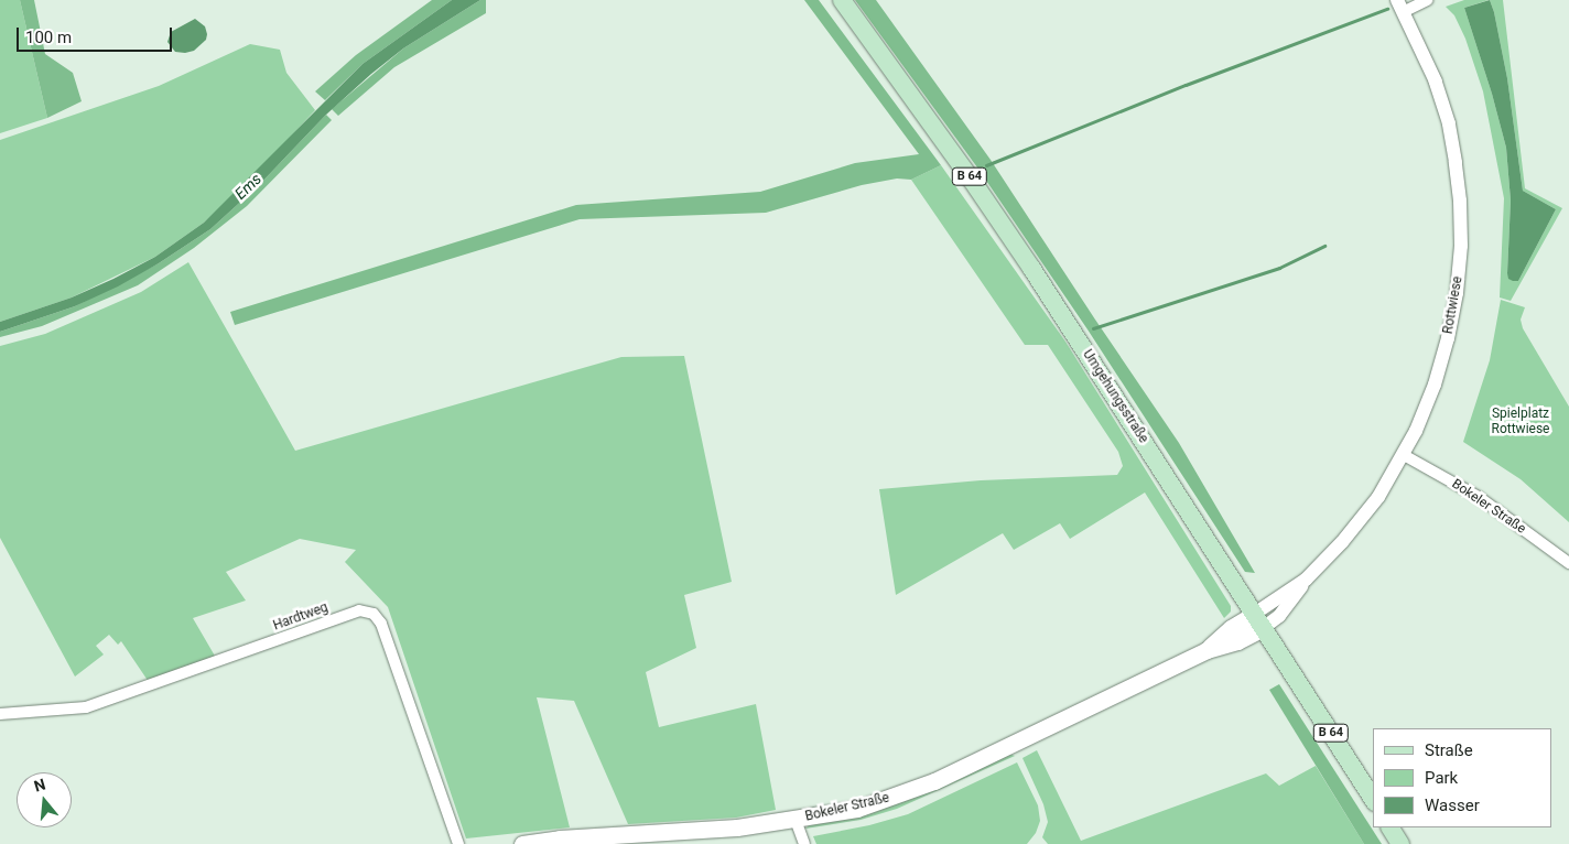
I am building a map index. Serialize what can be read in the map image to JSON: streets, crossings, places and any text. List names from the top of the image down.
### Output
{
  "streets": {
    "main road": ["B 64", "Umgehungsstraße", "Bokeler Straße"],
    "street": ["Rottwiese", "Hardtweg"]
  },
  "crossings": [
    ["Rottwiese", "Umgehungsstraße"],
    ["Rottwiese", "Bokeler Straße"],
    ["Umgehungsstraße", "Bokeler Straße"]
  ],
  "water": ["Ems"],
  "parks": ["Spielplatz Rottwiese"],
  "legend": ["Straße", "Park", "Wasser"],
  "scale_bar": "100 m",
  "north": "top"
}
